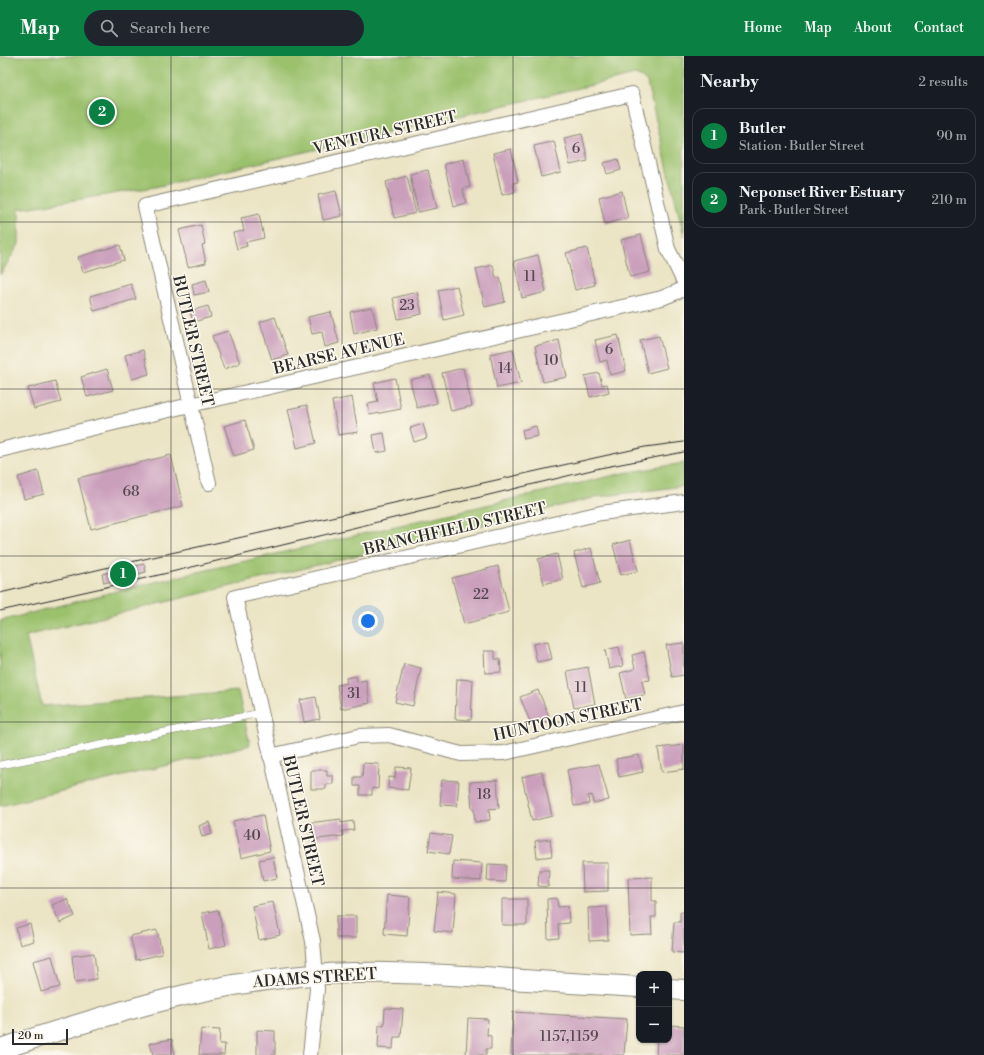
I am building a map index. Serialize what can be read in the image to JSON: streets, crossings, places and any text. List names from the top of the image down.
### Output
{
  "streets": {
    "main road": ["ADAMS STREET"],
    "street": [
      "VENTURA STREET",
      "BUTLER STREET",
      "BEARSE AVENUE",
      "BRANCHFIELD STREET",
      "HUNTOON STREET"
    ]
  },
  "crossings": [
    ["VENTURA STREET", "BUTLER STREET"],
    ["BUTLER STREET", "BEARSE AVENUE"],
    ["BUTLER STREET", "BRANCHFIELD STREET"],
    ["BUTLER STREET", "HUNTOON STREET"],
    ["BUTLER STREET", "ADAMS STREET"]
  ],
  "house_numbers": [
    "6",
    "11",
    "23",
    "6",
    "10",
    "14",
    "68",
    "22",
    "11",
    "31",
    "18",
    "40",
    "1157,1159"
  ],
  "scale_bar": "20 m",
  "page": {
    "header": "Map",
    "search": "Search here",
    "nav": [
      "Home",
      "Map",
      "About",
      "Contact"
    ],
    "heading": ["Nearby", "2 results"],
    "pins": ["2", "1"],
    "list": [
      {
        "mark": "1",
        "name": "Butler",
        "note": "Station · Butler Street",
        "value": "90 m"
      },
      {
        "mark": "2",
        "name": "Neponset River Estuary",
        "note": "Park · Butler Street",
        "value": "210 m"
      }
    ],
    "map_buttons": ["+", "−"],
    "scale": "20 m"
  }
}
